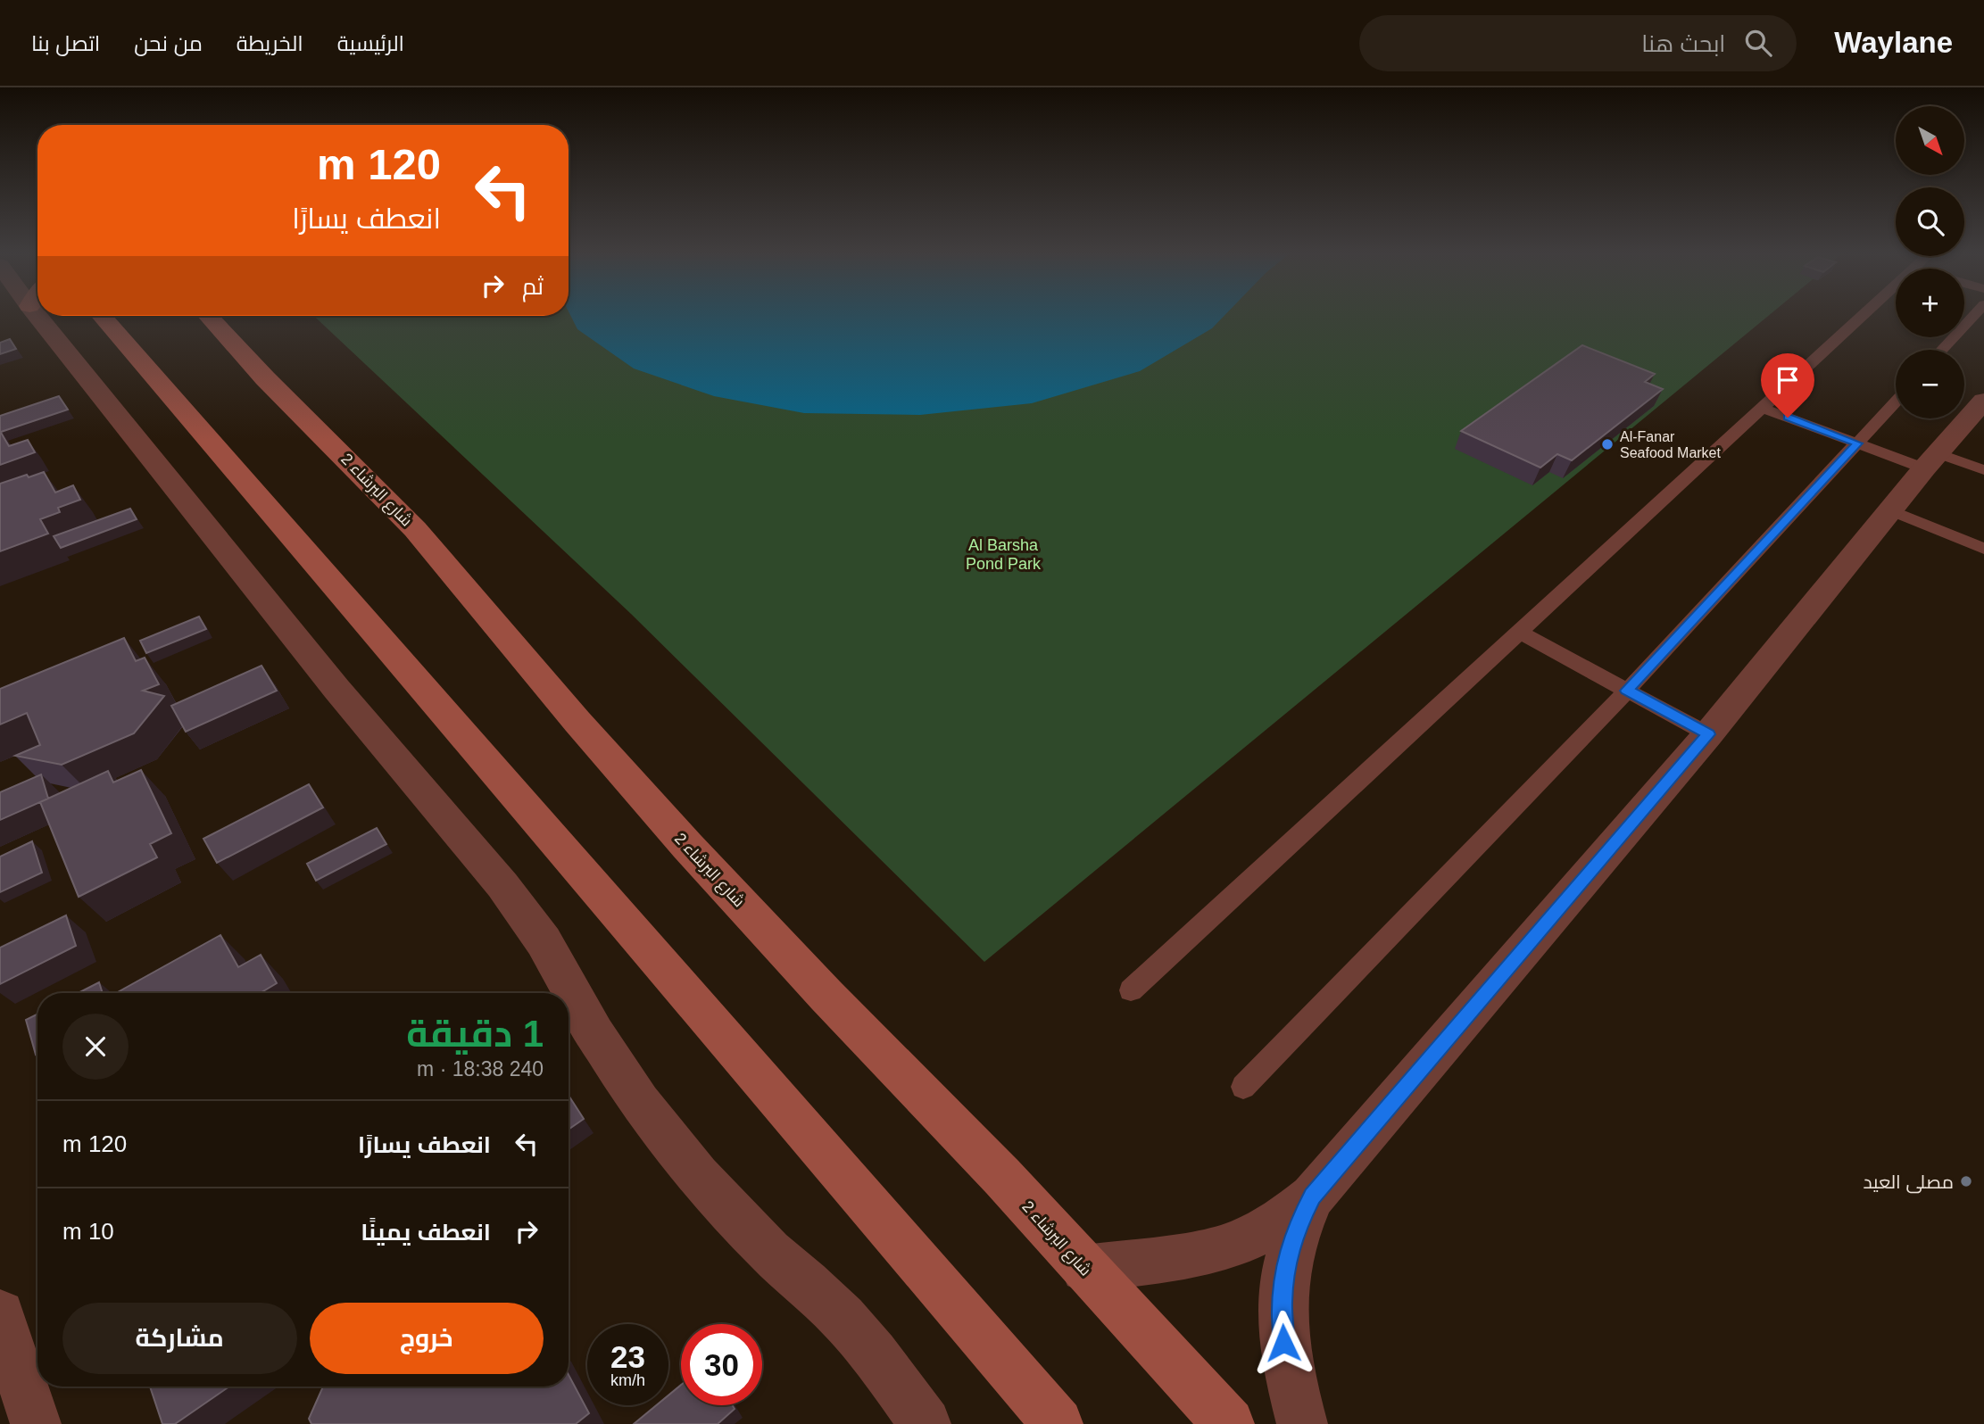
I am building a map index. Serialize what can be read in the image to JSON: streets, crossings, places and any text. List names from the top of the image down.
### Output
{
  "streets": {
    "street": ["شارع البرشاء 2"]
  },
  "parks": ["Al Barsha Pond Park"],
  "places": ["Al-Fanar Seafood Market", "مصلى العيد"],
  "north": "bottom right",
  "page": {
    "header": "Waylane",
    "search": "ابحث هنا",
    "nav": [
      "الرئيسية",
      "الخريطة",
      "من نحن",
      "اتصل بنا"
    ],
    "map_buttons": ["+", "−"],
    "turn": ["120 m", "انعطف يسارًا"],
    "then": "ثم",
    "heading": ["1 دقيقة", "240 m · 18:38"],
    "list": [
      {
        "name": "انعطف يسارًا",
        "value": "120 m"
      },
      {
        "name": "انعطف يمينًا",
        "value": "10 m"
      }
    ],
    "buttons": ["خروج", "مشاركة"],
    "speed": "23 km/h",
    "limit": "30"
  }
}
